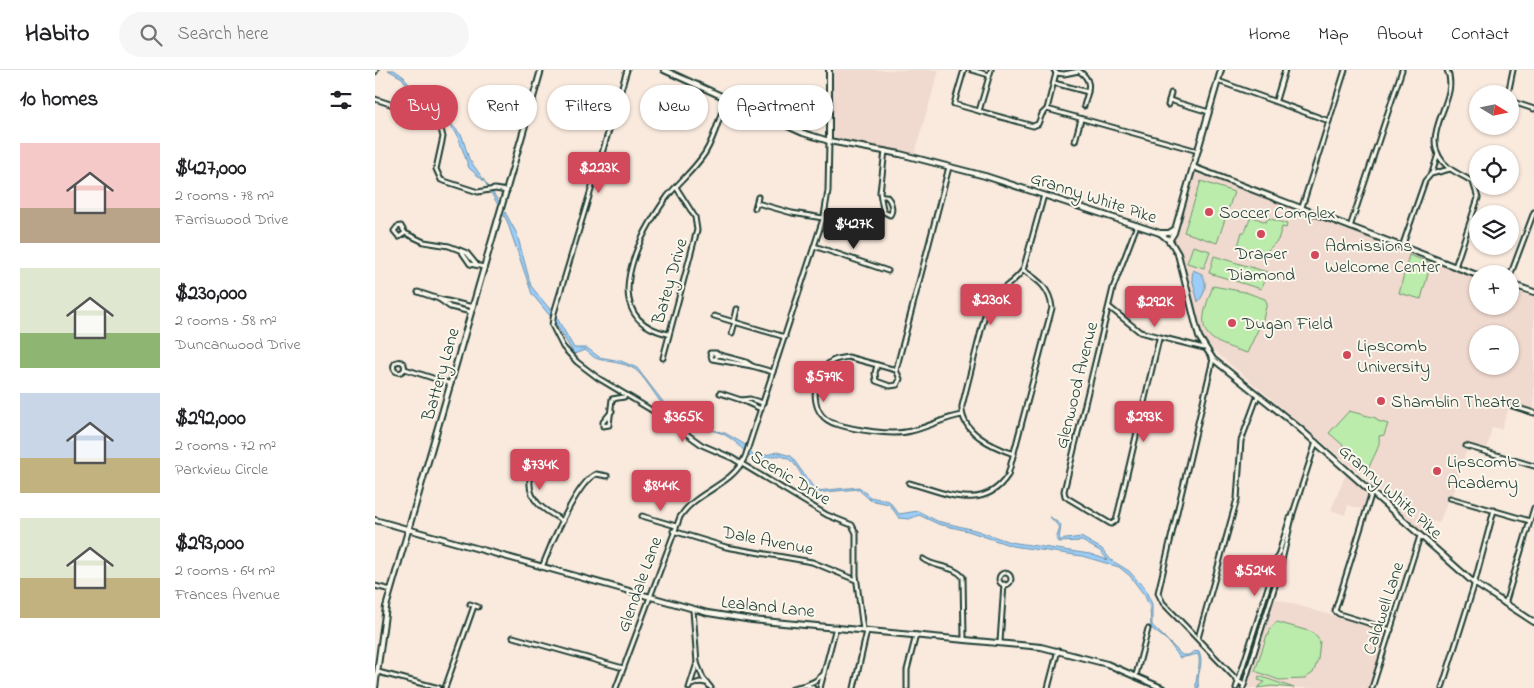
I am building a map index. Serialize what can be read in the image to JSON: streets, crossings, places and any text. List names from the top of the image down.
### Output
{
  "streets": {
    "main road": ["Granny White Pike", "Battery Lane", "Lealand Lane"],
    "street": [
      "Batey Drive",
      "Glenwood Avenue",
      "Scenic Drive",
      "Dale Avenue",
      "Glendale Lane",
      "Caldwell Lane"
    ]
  },
  "crossings": [
    ["Granny White Pike", "Glenwood Avenue"],
    ["Granny White Pike", "Glendale Lane"],
    ["Granny White Pike", "Caldwell Lane"],
    ["Battery Lane", "Lealand Lane"],
    ["Scenic Drive", "Dale Avenue"],
    ["Scenic Drive", "Glendale Lane"],
    ["Dale Avenue", "Glendale Lane"],
    ["Glendale Lane", "Lealand Lane"]
  ],
  "places": [
    "Soccer Complex",
    "Draper Diamond",
    "Admissions Welcome Center",
    "Dugan Field",
    "Lipscomb University",
    "Shamblin Theatre",
    "Lipscomb Academy"
  ],
  "north": "right",
  "page": {
    "header": "Habito",
    "search": "Search here",
    "nav": [
      "Home",
      "Map",
      "About",
      "Contact"
    ],
    "heading": "10 homes",
    "map_buttons": ["+", "−"],
    "chip": [
      "Buy",
      "Rent",
      "Filters",
      "New",
      "Apartment"
    ],
    "list": [
      {
        "name": "$427,000",
        "note": "2 rooms · 78 m² · Farriswood Drive"
      },
      {
        "name": "$230,000",
        "note": "2 rooms · 58 m² · Duncanwood Drive"
      },
      {
        "name": "$292,000",
        "note": "2 rooms · 72 m² · Parkview Circle"
      },
      {
        "name": "$293,000",
        "note": "2 rooms · 64 m² · Frances Avenue"
      }
    ],
    "price": [
      "$223K",
      "$427K",
      "$230K",
      "$292K",
      "$579K",
      "$365K",
      "$293K",
      "$734K",
      "$844K",
      "$524K"
    ]
  }
}
